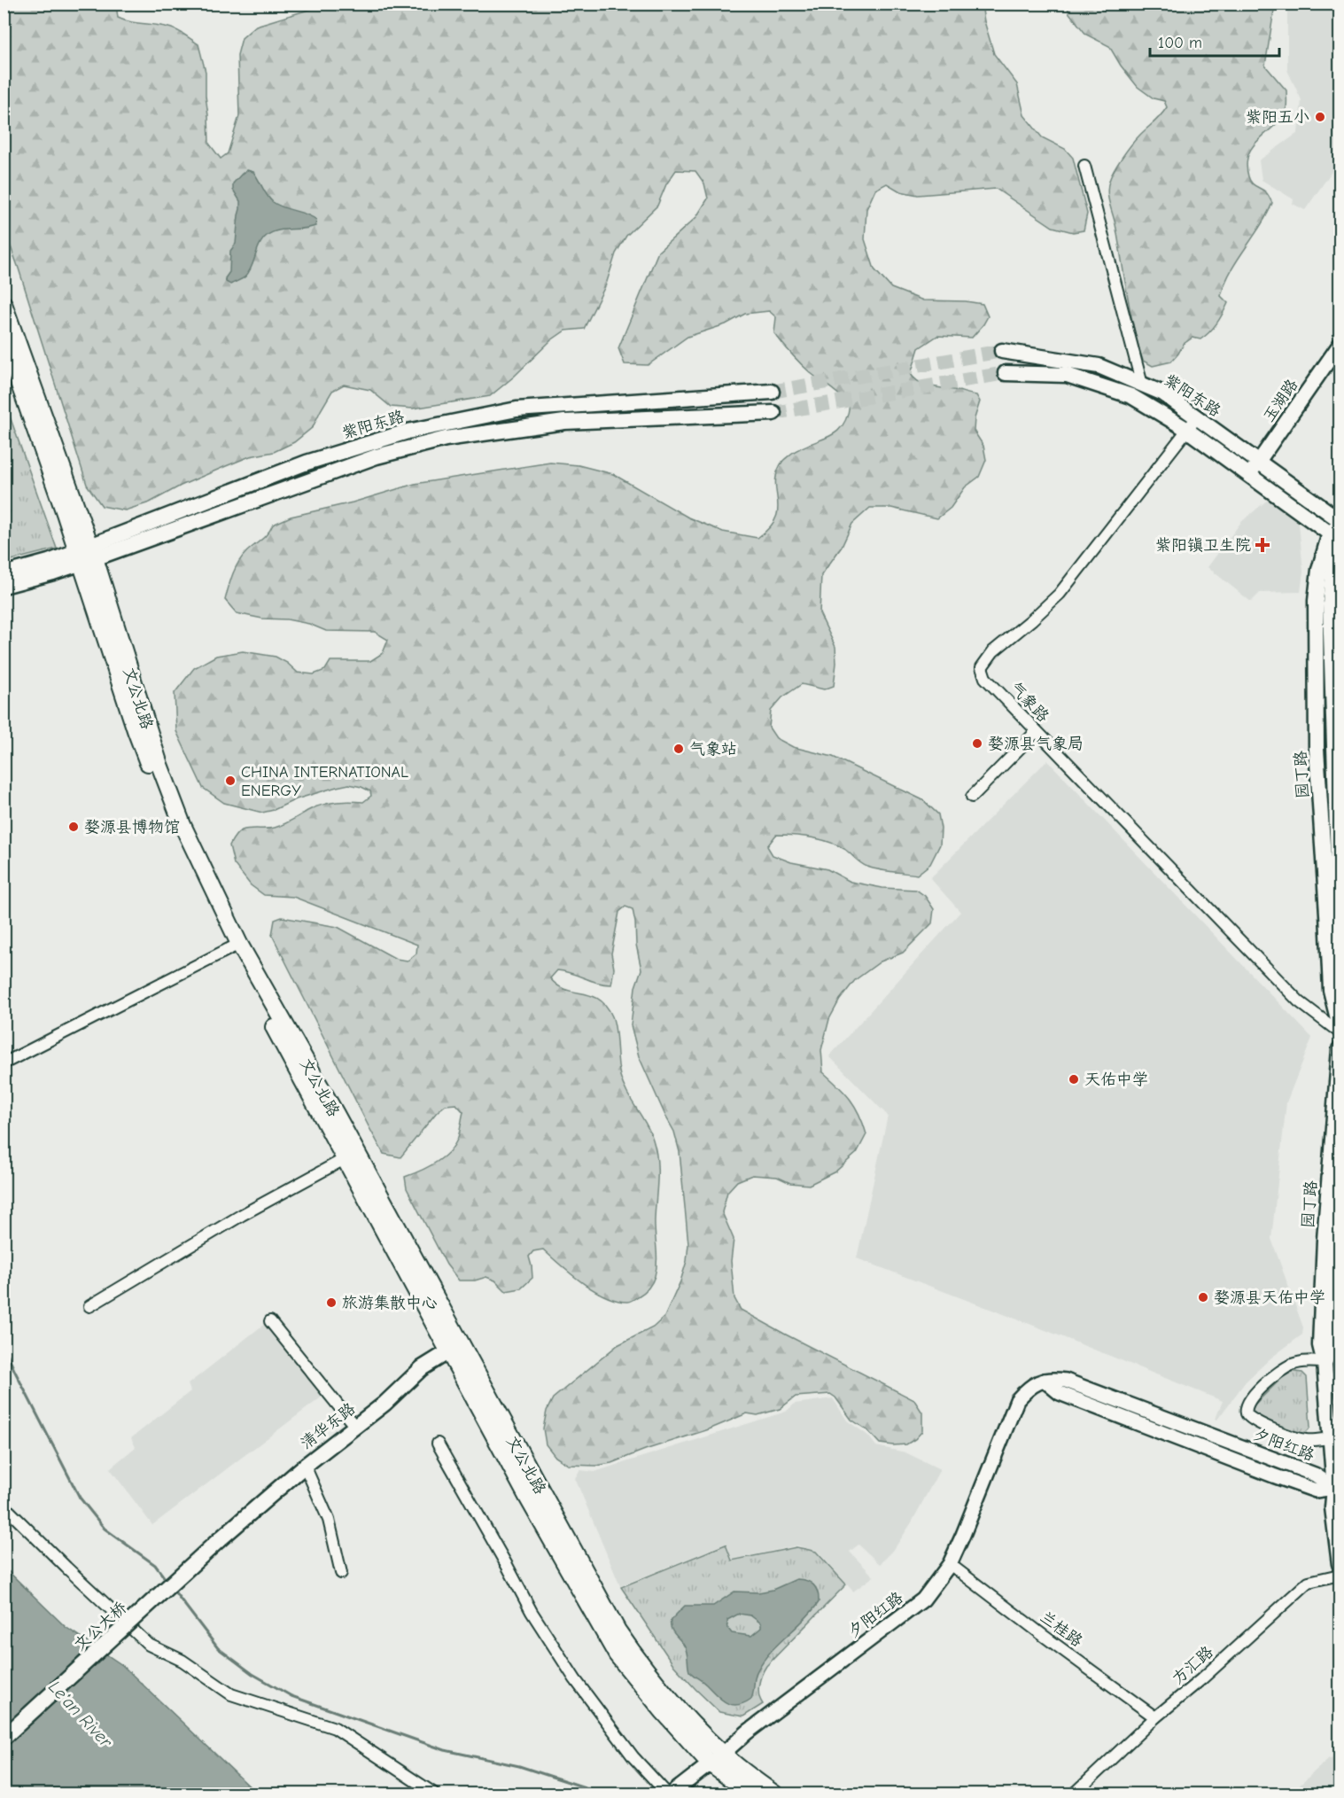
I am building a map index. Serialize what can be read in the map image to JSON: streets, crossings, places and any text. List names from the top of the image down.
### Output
{
  "streets": {
    "main road": [
      "紫阳东路",
      "文公北路",
      "园丁路",
      "清华东路",
      "文公大桥"
    ],
    "street": [
      "玉湖路",
      "气象路",
      "夕阳红路",
      "兰桂路",
      "方汇路"
    ]
  },
  "crossings": [
    ["紫阳东路", "玉湖路"],
    ["紫阳东路", "文公北路"],
    ["紫阳东路", "气象路"],
    ["紫阳东路", "园丁路"],
    ["文公北路", "清华东路"],
    ["文公北路", "夕阳红路"],
    ["园丁路", "夕阳红路"],
    ["清华东路", "文公大桥"],
    ["夕阳红路", "兰桂路"],
    ["兰桂路", "方汇路"]
  ],
  "water": ["Le'an River"],
  "places": {
    "other": [
      "紫阳五小",
      "婺源县气象局",
      "气象站",
      "CHINA INTERNATIONAL ENERGY",
      "婺源县博物馆",
      "天佑中学",
      "婺源县天佑中学",
      "旅游集散中心"
    ],
    "health": ["紫阳镇卫生院"]
  },
  "scale_bar": "100 m"
}
